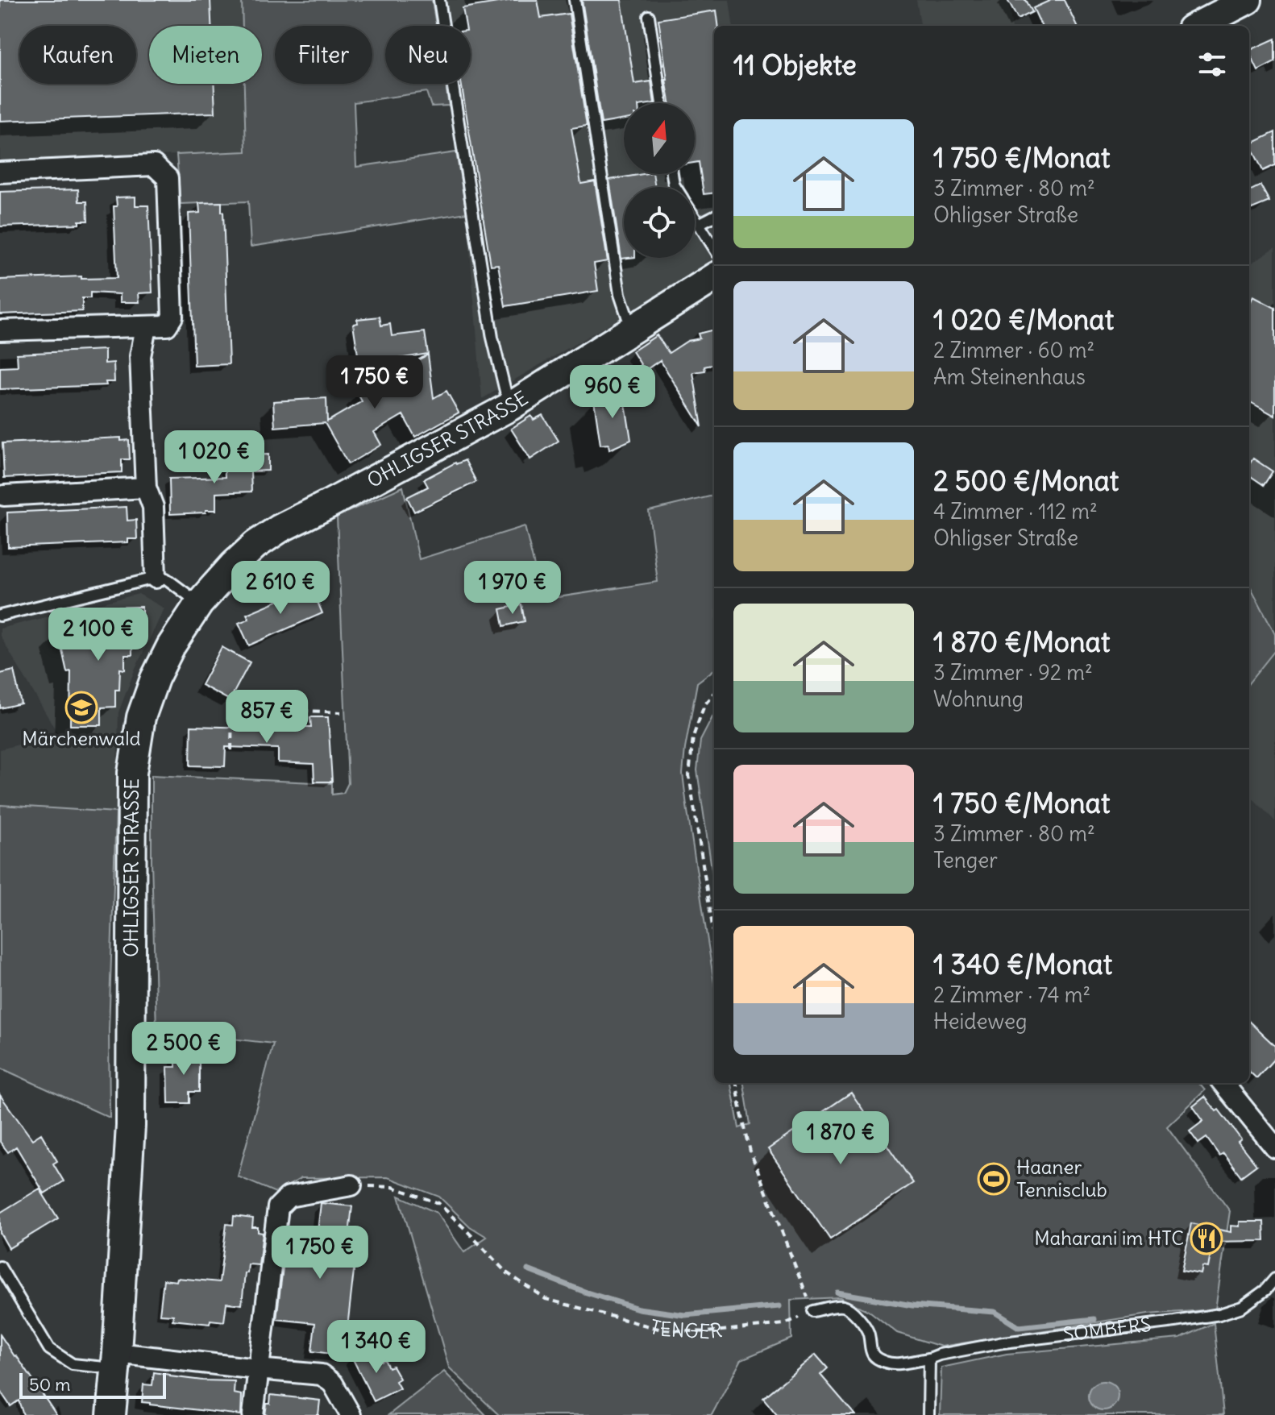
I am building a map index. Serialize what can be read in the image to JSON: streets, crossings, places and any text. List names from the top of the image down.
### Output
{
  "streets": {
    "main road": ["OHLIGSER STRASSE"],
    "lane": ["SOMBERS"],
    "path": ["TENGER"]
  },
  "places": {
    "school or university": ["Märchenwald"],
    "sports": ["Haaner Tennisclub"],
    "restaurant": ["Maharani im HTC"]
  },
  "scale_bar": "50 m",
  "north": "top",
  "page": {
    "chip": [
      "Kaufen",
      "Mieten",
      "Filter",
      "Neu"
    ],
    "heading": "11 Objekte",
    "list": [
      {
        "name": "1 750 €/Monat",
        "note": "3 Zimmer · 80 m² · Ohligser Straße"
      },
      {
        "name": "1 020 €/Monat",
        "note": "2 Zimmer · 60 m² · Am Steinenhaus"
      },
      {
        "name": "2 500 €/Monat",
        "note": "4 Zimmer · 112 m² · Ohligser Straße"
      },
      {
        "name": "1 870 €/Monat",
        "note": "3 Zimmer · 92 m² · Wohnung"
      },
      {
        "name": "1 750 €/Monat",
        "note": "3 Zimmer · 80 m² · Tenger"
      },
      {
        "name": "1 340 €/Monat",
        "note": "2 Zimmer · 74 m² · Heideweg"
      }
    ],
    "price": [
      "1 750 €",
      "960 €",
      "1 020 €",
      "2 610 €",
      "1 970 €",
      "2 100 €",
      "857 €",
      "2 500 €",
      "1 870 €",
      "1 750 €",
      "1 340 €"
    ],
    "scale": "50 m"
  }
}
